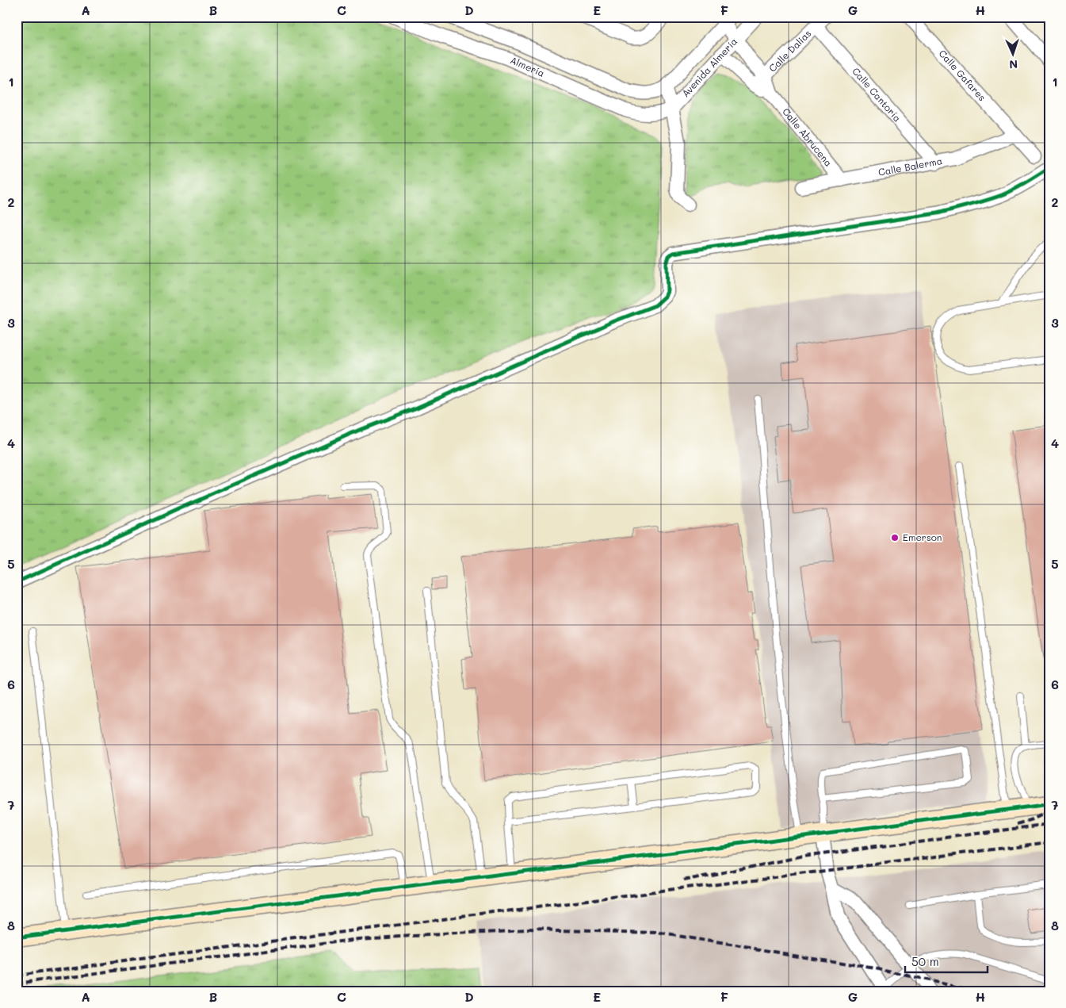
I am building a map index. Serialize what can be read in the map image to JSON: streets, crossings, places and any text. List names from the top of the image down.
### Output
{
  "streets": {
    "street": [
      "Calle Dalias",
      "Almería",
      "Avenida Almería",
      "Calle Gafares",
      "Calle Cantoría",
      "Calle Abrucena",
      "Calle Balerma"
    ]
  },
  "crossings": [
    ["Calle Dalias", "Calle Cantoría"],
    ["Calle Dalias", "Calle Abrucena"],
    ["Almería", "Avenida Almería"],
    ["Avenida Almería", "Calle Abrucena"],
    ["Calle Gafares", "Calle Balerma"],
    ["Calle Cantoría", "Calle Balerma"],
    ["Calle Abrucena", "Calle Balerma"]
  ],
  "places": ["Emerson"],
  "scale_bar": "50 m",
  "north": "bottom",
  "grid": {
    "columns": [
      "A",
      "B",
      "C",
      "D",
      "E",
      "F",
      "G",
      "H"
    ],
    "rows": [
      "1",
      "2",
      "3",
      "4",
      "5",
      "6",
      "7",
      "8"
    ]
  }
}
